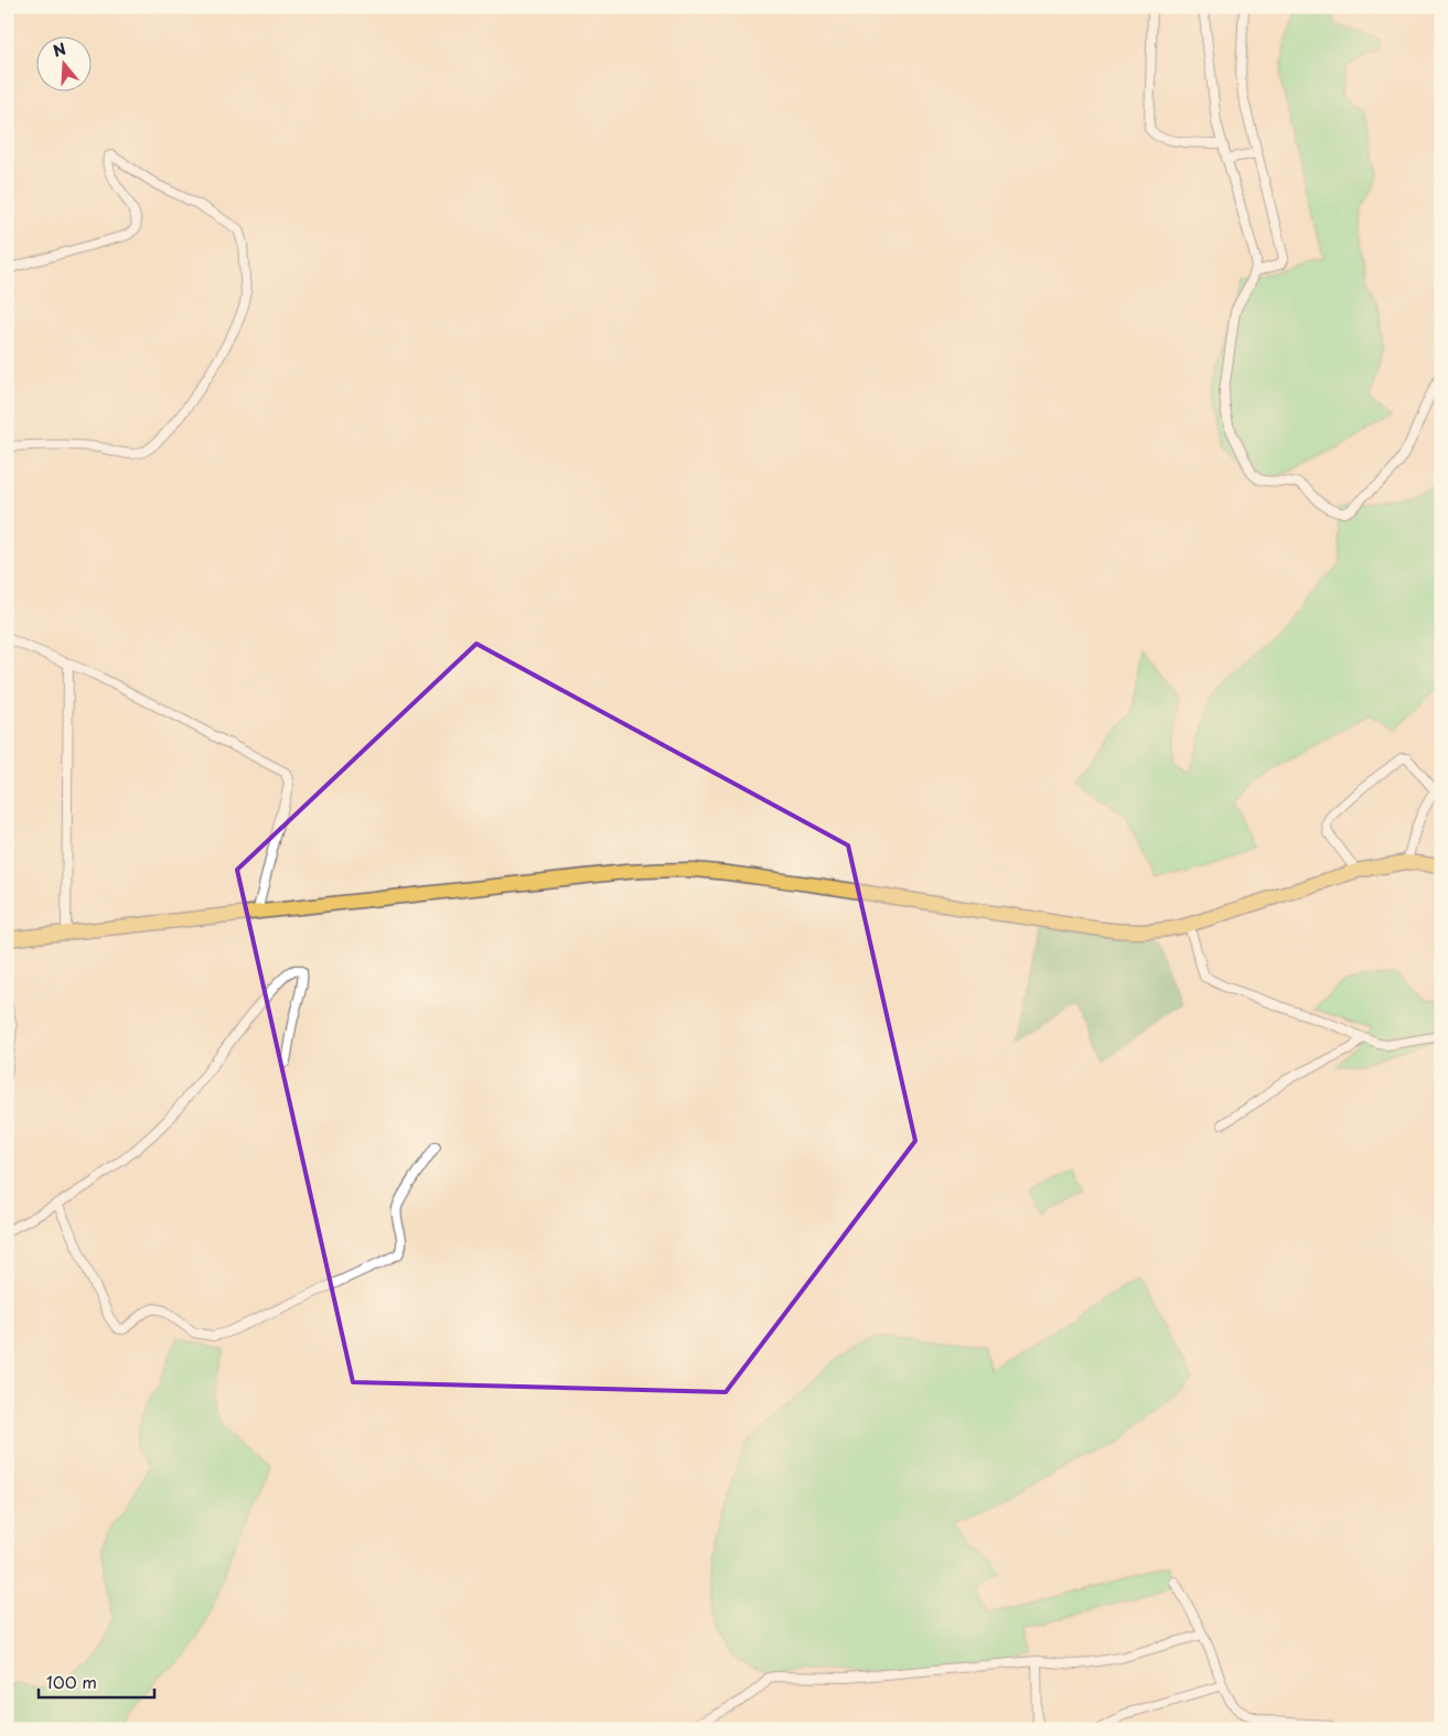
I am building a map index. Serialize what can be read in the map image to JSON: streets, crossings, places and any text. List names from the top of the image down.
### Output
{
  "scale_bar": "100 m",
  "north": "top"
}
